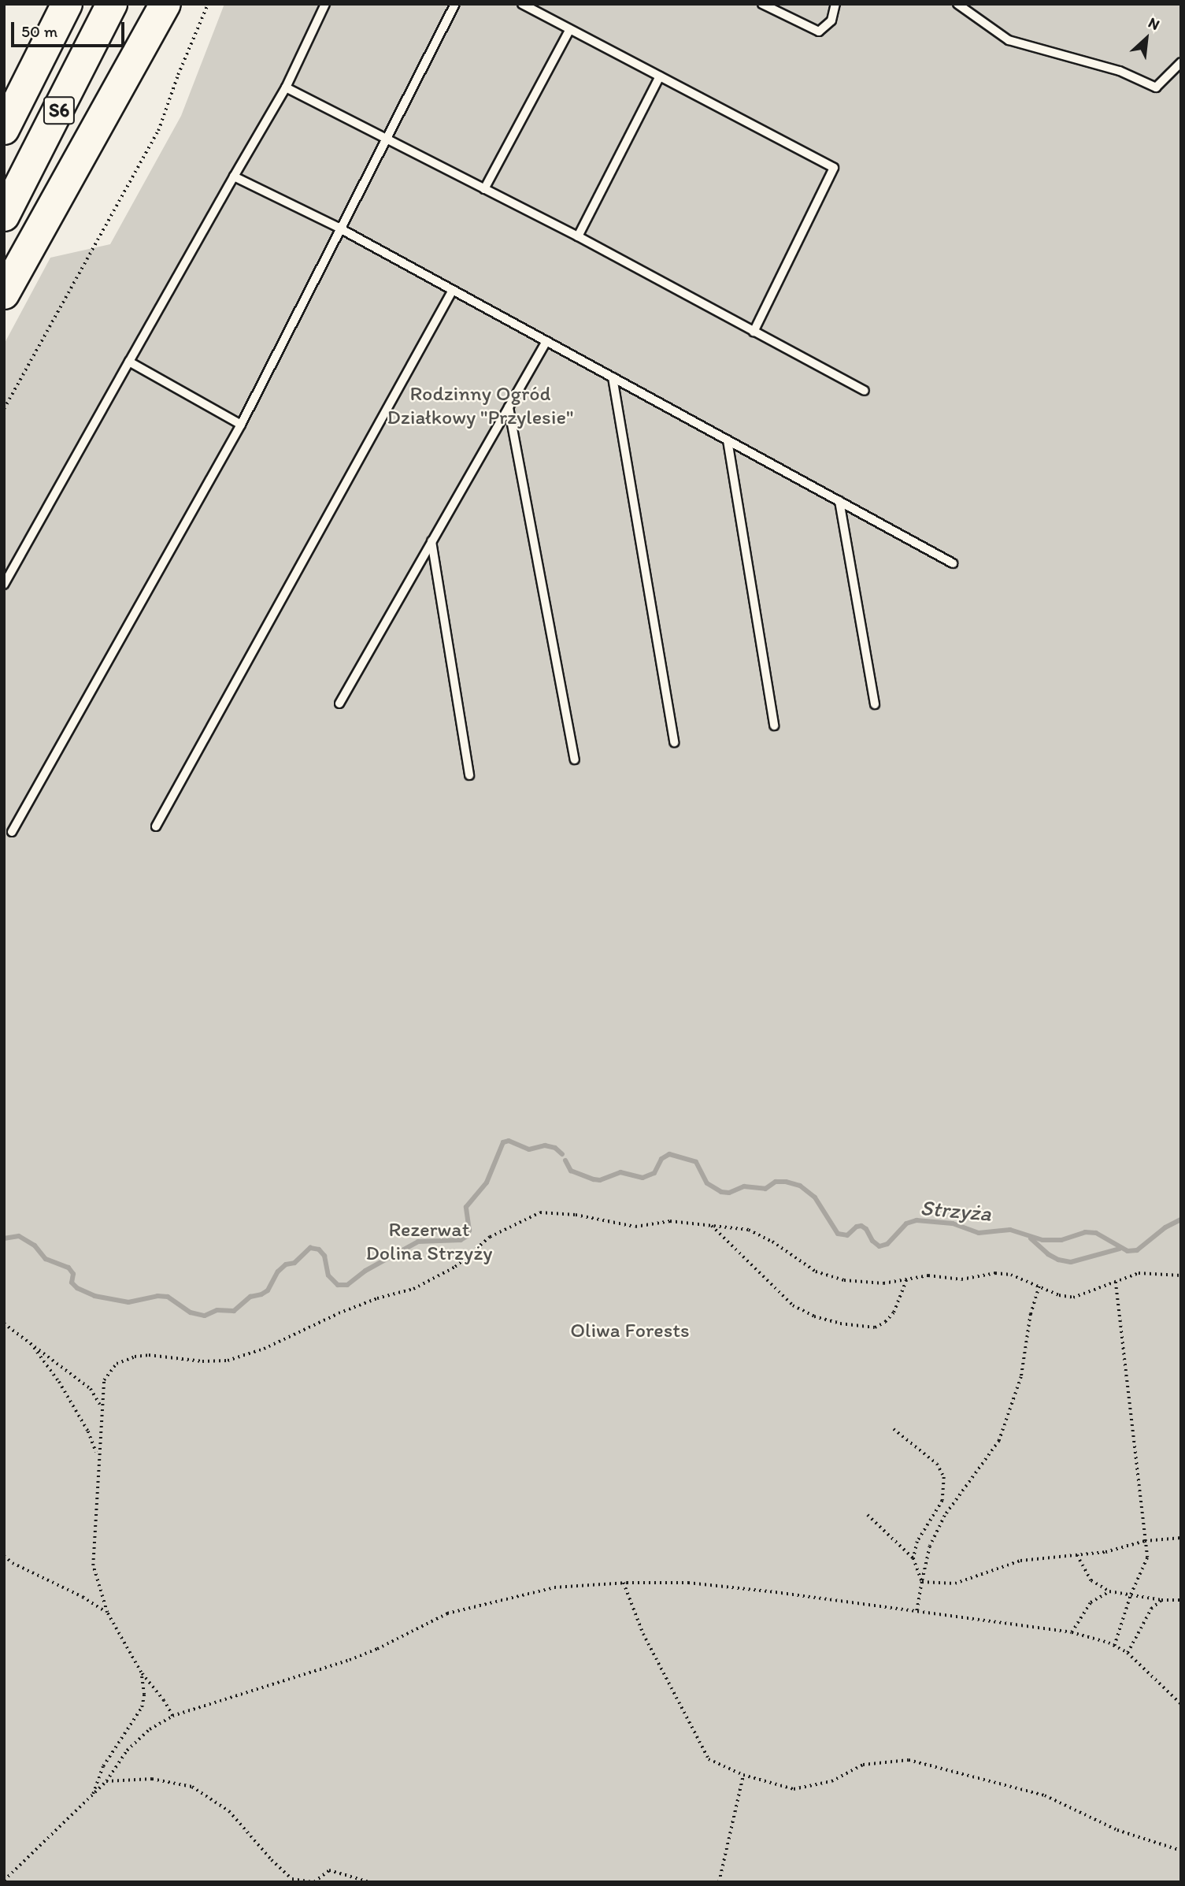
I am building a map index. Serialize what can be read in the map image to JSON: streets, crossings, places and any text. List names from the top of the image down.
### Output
{
  "streets": {
    "highway": ["S6"]
  },
  "water": ["Strzyża"],
  "parks": ["Rodzinny Ogród Działkowy \"Przylesie\"", "Rezerwat Dolina Strzyży", "Oliwa Forests"],
  "scale_bar": "50 m",
  "north": "top right"
}
